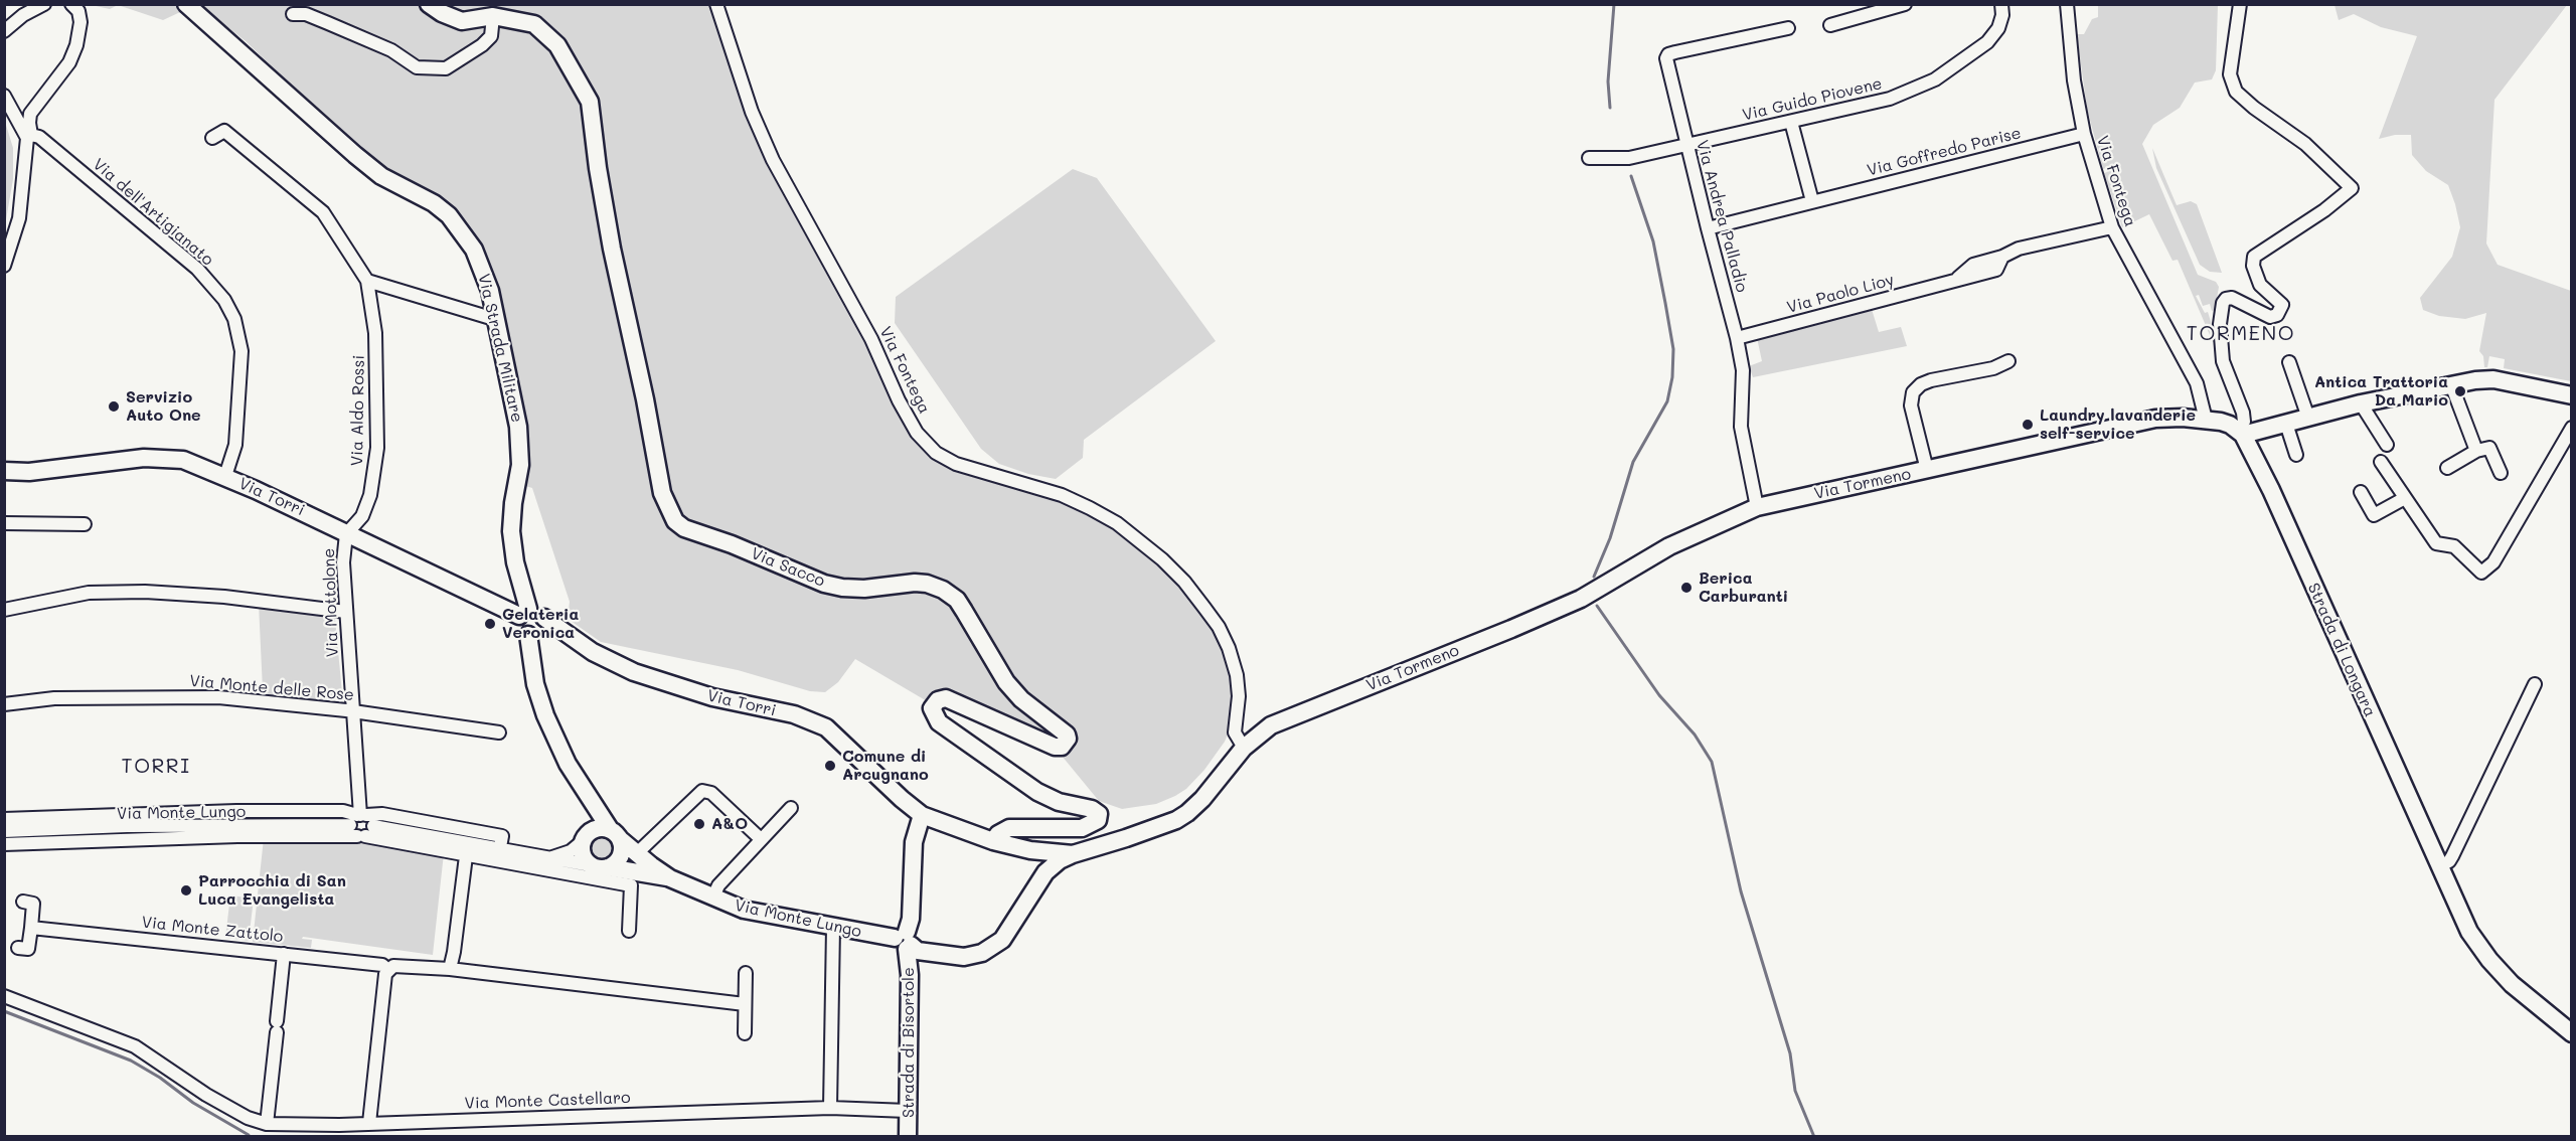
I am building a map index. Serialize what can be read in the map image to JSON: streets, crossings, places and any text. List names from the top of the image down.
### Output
{
  "streets": {
    "main road": [
      "Via Strada Militare",
      "Via Tormeno",
      "Via Torri",
      "Via Sacco",
      "Strada di Longara",
      "Via Monte Lungo",
      "Strada di Bisortole"
    ],
    "street": [
      "Via Guido Piovene",
      "Via Goffredo Parise",
      "Via Fontega",
      "Via dell'Artigianato",
      "Via Andrea Palladio",
      "Via Paolo Lioy",
      "Via Aldo Rossi",
      "Via Mottolone",
      "Via Monte delle Rose",
      "Via Monte Zattolo",
      "Via Monte Castellaro"
    ]
  },
  "crossings": [
    ["Via Guido Piovene", "Via Andrea Palladio"],
    ["Via Goffredo Parise", "Via Fontega"],
    ["Via Goffredo Parise", "Via Andrea Palladio"],
    ["Via Fontega", "Via Paolo Lioy"],
    ["Via Fontega", "Via Tormeno"],
    ["Via dell'Artigianato", "Via Torri"],
    ["Via Andrea Palladio", "Via Paolo Lioy"],
    ["Via Andrea Palladio", "Via Tormeno"],
    ["Via Strada Militare", "Via Torri"],
    ["Via Aldo Rossi", "Via Torri"],
    ["Via Aldo Rossi", "Via Mottolone"],
    ["Via Tormeno", "Via Torri"],
    ["Via Tormeno", "Via Sacco"],
    ["Via Tormeno", "Strada di Longara"],
    ["Via Tormeno", "Strada di Bisortole"],
    ["Via Torri", "Via Mottolone"],
    ["Via Torri", "Strada di Bisortole"],
    ["Via Mottolone", "Via Monte delle Rose"],
    ["Via Mottolone", "Via Monte Lungo"],
    ["Via Monte Lungo", "Strada di Bisortole"],
    ["Strada di Bisortole", "Via Monte Castellaro"]
  ],
  "districts": ["TORMENO", "TORRI"],
  "places": [
    "Antica Trattoria Da Mario",
    "Servizio Auto One",
    "Laundry lavanderie self-service",
    "Berica Carburanti",
    "Gelateria Veronica",
    "Comune di Arcugnano",
    "A&O",
    "Parrocchia di San Luca Evangelista"
  ]
}
